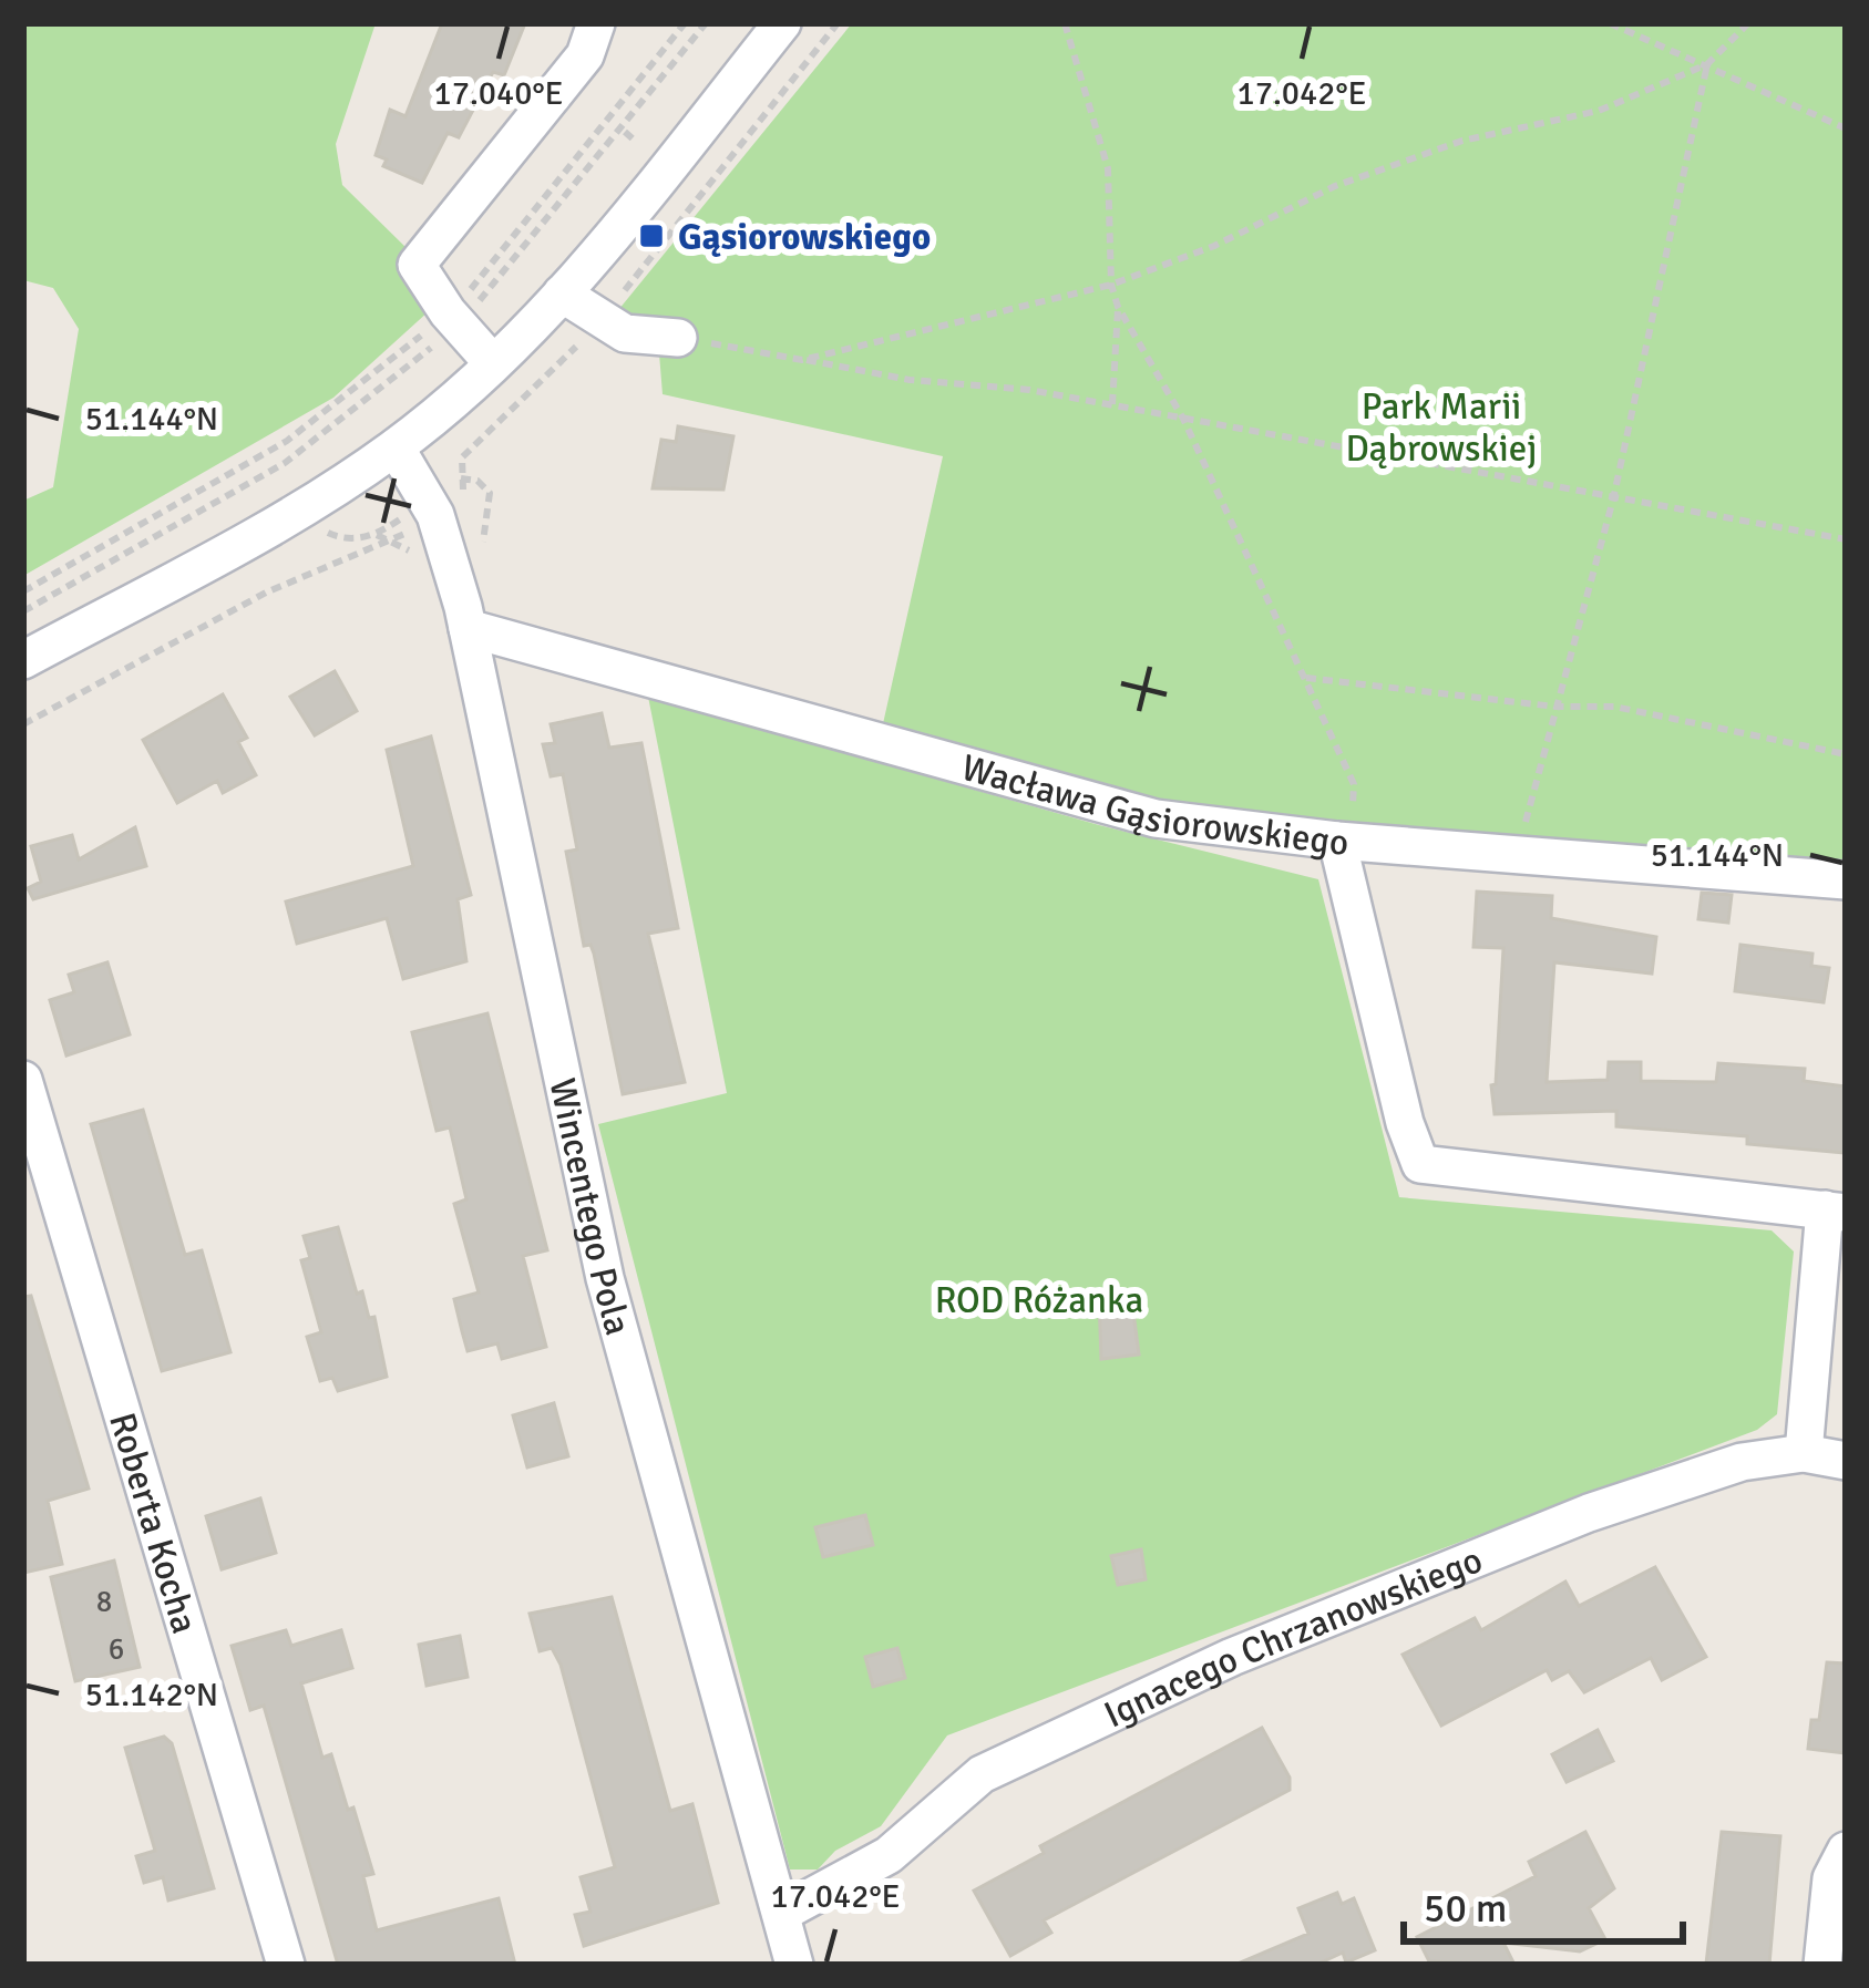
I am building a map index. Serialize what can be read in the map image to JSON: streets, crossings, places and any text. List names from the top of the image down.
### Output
{
  "streets": {
    "street": [
      "Wacława Gąsiorowskiego",
      "Wincentego Pola",
      "Roberta Kocha",
      "Ignacego Chrzanowskiego"
    ]
  },
  "crossings": [
    ["Wacława Gąsiorowskiego", "Wincentego Pola"],
    ["Wincentego Pola", "Ignacego Chrzanowskiego"]
  ],
  "parks": ["Park Marii Dąbrowskiej", "ROD Różanka"],
  "places": {
    "transit": ["Gąsiorowskiego"]
  },
  "house_numbers": ["8", "6"],
  "scale_bar": "50 m",
  "coordinates": [
    "17.042°E",
    "17.040°E",
    "51.144°N",
    "51.142°N"
  ]
}
